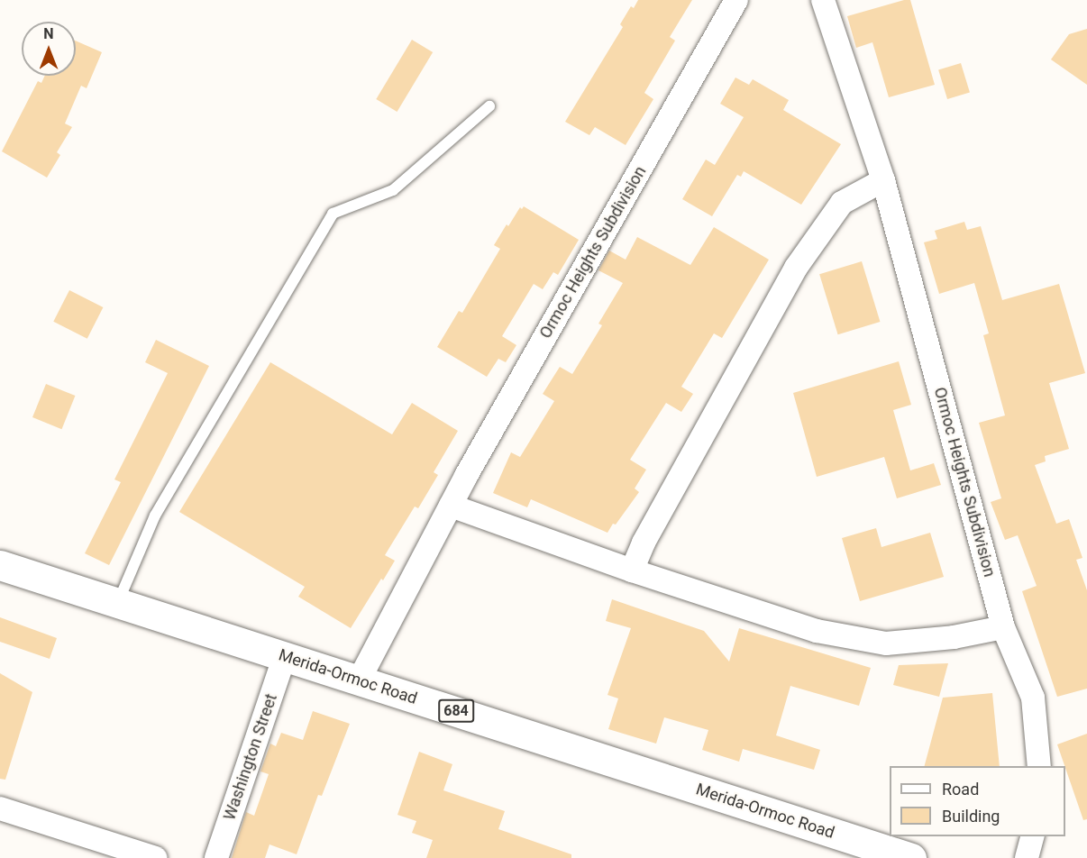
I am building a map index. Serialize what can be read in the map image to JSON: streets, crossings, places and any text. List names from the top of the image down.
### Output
{
  "streets": {
    "highway": ["Merida-Ormoc Road", "684"],
    "street": ["Ormoc Heights Subdivision", "Washington Street"]
  },
  "crossings": [
    ["Ormoc Heights Subdivision", "Merida-Ormoc Road"],
    ["Merida-Ormoc Road", "Washington Street"]
  ],
  "legend": ["Road", "Building"],
  "north": "top"
}
